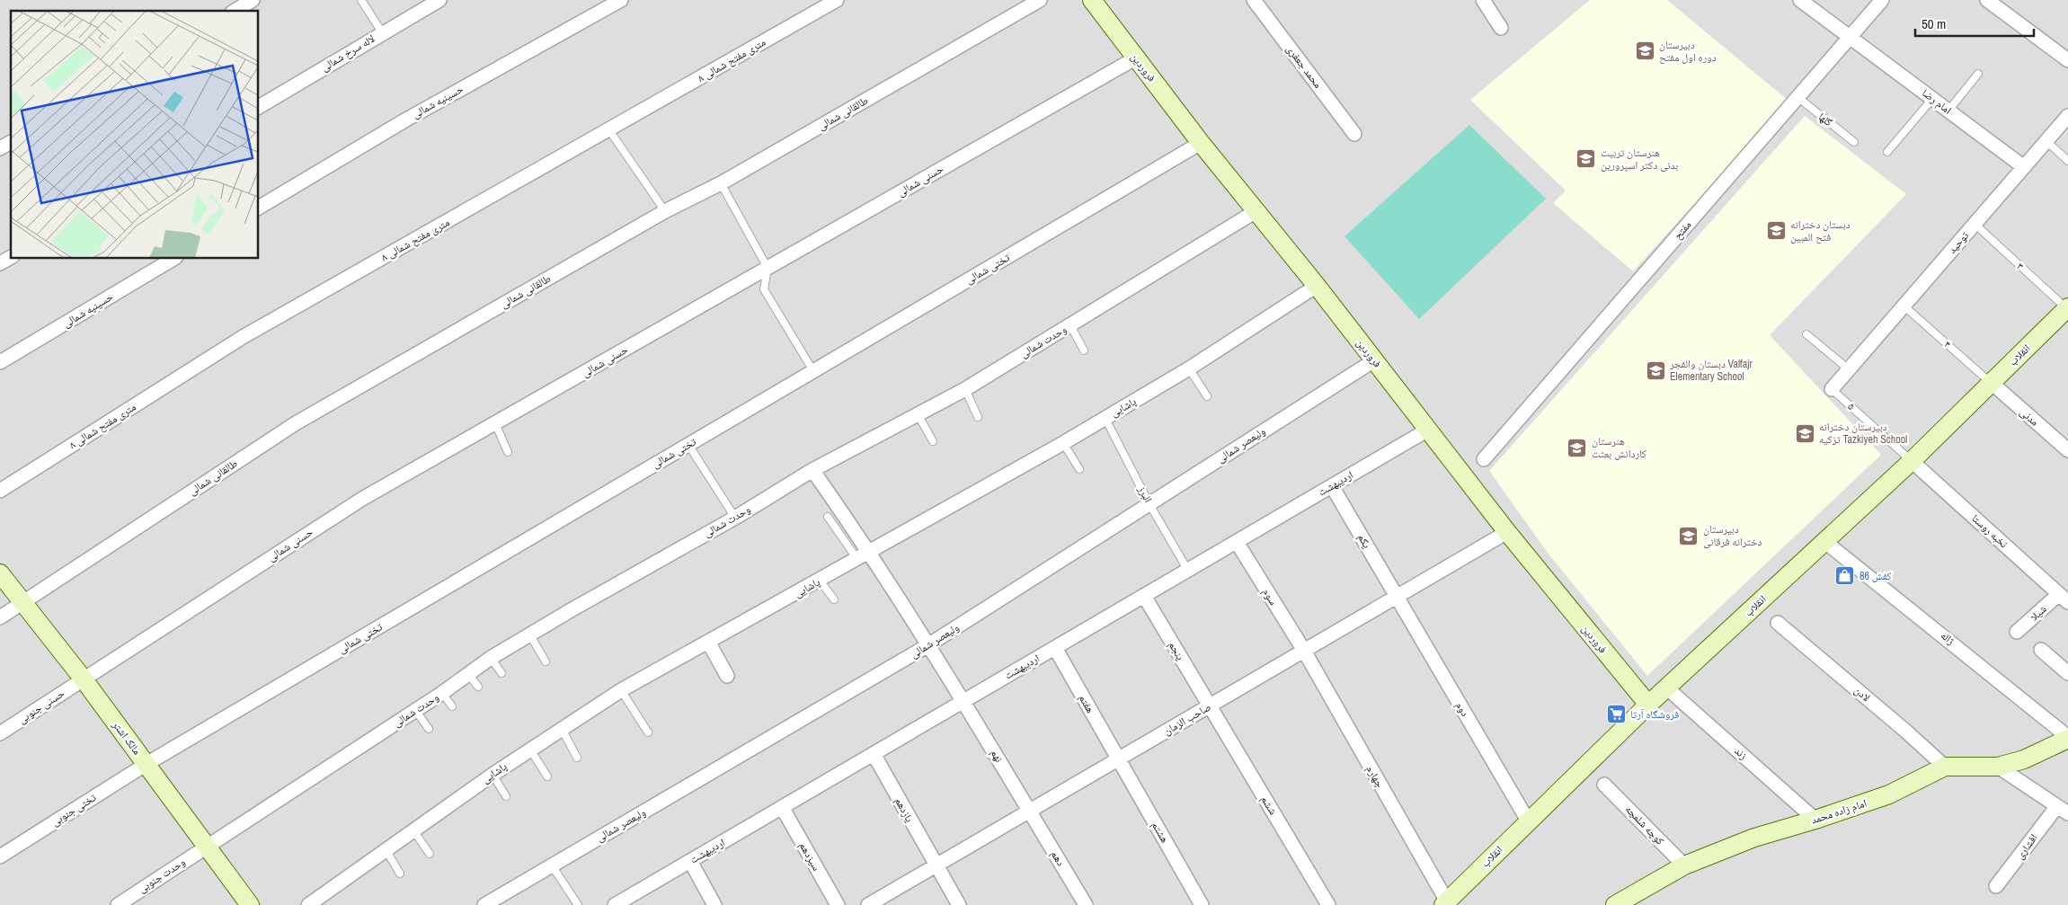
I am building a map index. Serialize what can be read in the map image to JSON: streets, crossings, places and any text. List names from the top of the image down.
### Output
{
  "streets": {
    "street": [
      "لاله سرخ شمالی",
      "۸ متری مفتح شمالی",
      "محمد جعفری",
      "فروردین",
      "حسینیه شمالی",
      "امام رضا",
      "طالقانی شمالی",
      "حسنی شمالی",
      "مفتح",
      "توحید",
      "تختی شمالی",
      "وحدت شمالی",
      "انقلاب",
      "پاشایی",
      "مدنی",
      "ولیعصر شمالی",
      "اردیبهشت",
      "نخبه روستا",
      "یکم",
      "سوم",
      "شیلا",
      "ژاله",
      "پنجم",
      "لادن",
      "هفتم",
      "حسنی جنوبی",
      "دوم",
      "صاحب الزمان",
      "مالک اشتر",
      "زند",
      "نهم",
      "چهارم",
      "ششم",
      "تختی جنوبی",
      "یازدهم",
      "امام زاده محمد",
      "کوچه شلمچه",
      "هشتم",
      "افشاری",
      "سیزدهم",
      "دهم",
      "وحدت جنوبی"
    ],
    "lane": [
      "گلها",
      "۳",
      "۴",
      "۵",
      "البرز"
    ]
  },
  "crossings": [
    ["فروردین", "حسنی شمالی"],
    ["فروردین", "تختی شمالی"],
    ["فروردین", "وحدت شمالی"],
    ["فروردین", "انقلاب"],
    ["فروردین", "پاشایی"],
    ["فروردین", "ولیعصر شمالی"],
    ["فروردین", "اردیبهشت"],
    ["فروردین", "صاحب الزمان"],
    ["امام رضا", "مفتح"],
    ["امام رضا", "توحید"],
    ["طالقانی شمالی", "مالک اشتر"],
    ["گلها", "مفتح"],
    ["حسنی شمالی", "حسنی جنوبی"],
    ["حسنی شمالی", "مالک اشتر"],
    ["توحید", "۳"],
    ["توحید", "۴"],
    ["توحید", "۵"],
    ["۳", "انقلاب"],
    ["تختی شمالی", "مالک اشتر"],
    ["تختی شمالی", "تختی جنوبی"],
    ["وحدت شمالی", "مالک اشتر"],
    ["وحدت شمالی", "نهم"],
    ["وحدت شمالی", "وحدت جنوبی"],
    ["۴", "انقلاب"],
    ["۴", "مدنی"],
    ["انقلاب", "۵"],
    ["انقلاب", "مدنی"],
    ["انقلاب", "نخبه روستا"],
    ["انقلاب", "ژاله"],
    ["انقلاب", "دوم"],
    ["انقلاب", "زند"],
    ["انقلاب", "چهارم"],
    ["۵", "نخبه روستا"],
    ["پاشایی", "البرز"],
    ["پاشایی", "نهم"],
    ["ولیعصر شمالی", "البرز"],
    ["ولیعصر شمالی", "نهم"],
    ["اردیبهشت", "البرز"],
    ["اردیبهشت", "یکم"],
    ["اردیبهشت", "سوم"],
    ["اردیبهشت", "پنجم"],
    ["اردیبهشت", "هفتم"],
    ["اردیبهشت", "نهم"],
    ["اردیبهشت", "یازدهم"],
    ["اردیبهشت", "سیزدهم"],
    ["نخبه روستا", "شیلا"],
    ["یکم", "دوم"],
    ["یکم", "صاحب الزمان"],
    ["سوم", "صاحب الزمان"],
    ["سوم", "چهارم"],
    ["ژاله", "امام زاده محمد"],
    ["پنجم", "صاحب الزمان"],
    ["پنجم", "ششم"],
    ["لادن", "امام زاده محمد"],
    ["هفتم", "صاحب الزمان"],
    ["هفتم", "هشتم"],
    ["حسنی جنوبی", "مالک اشتر"],
    ["دوم", "صاحب الزمان"],
    ["صاحب الزمان", "نهم"],
    ["صاحب الزمان", "چهارم"],
    ["صاحب الزمان", "ششم"],
    ["صاحب الزمان", "یازدهم"],
    ["صاحب الزمان", "هشتم"],
    ["صاحب الزمان", "دهم"],
    ["مالک اشتر", "تختی جنوبی"],
    ["مالک اشتر", "وحدت جنوبی"],
    ["زند", "امام زاده محمد"],
    ["نهم", "دهم"],
    ["امام زاده محمد", "کوچه شلمچه"]
  ],
  "places": {
    "school or university": [
      "دبیرستان دوره اول مفتح",
      "هنرستان تربیت بدنی دکتر اسپرورین",
      "دبستان دخترانه فتح المبین",
      "دبستان والفجر Valfajr Elementary School",
      "دبیرستان دخترانه تزكيه Tazkiyeh School",
      "هنرستان کاردانش بعثت",
      "دبیرستان دخترانه فرقانی"
    ],
    "shop": ["کفش 86"],
    "supermarket": ["فروشگاه آرتا"]
  },
  "scale_bar": "50 m"
}
